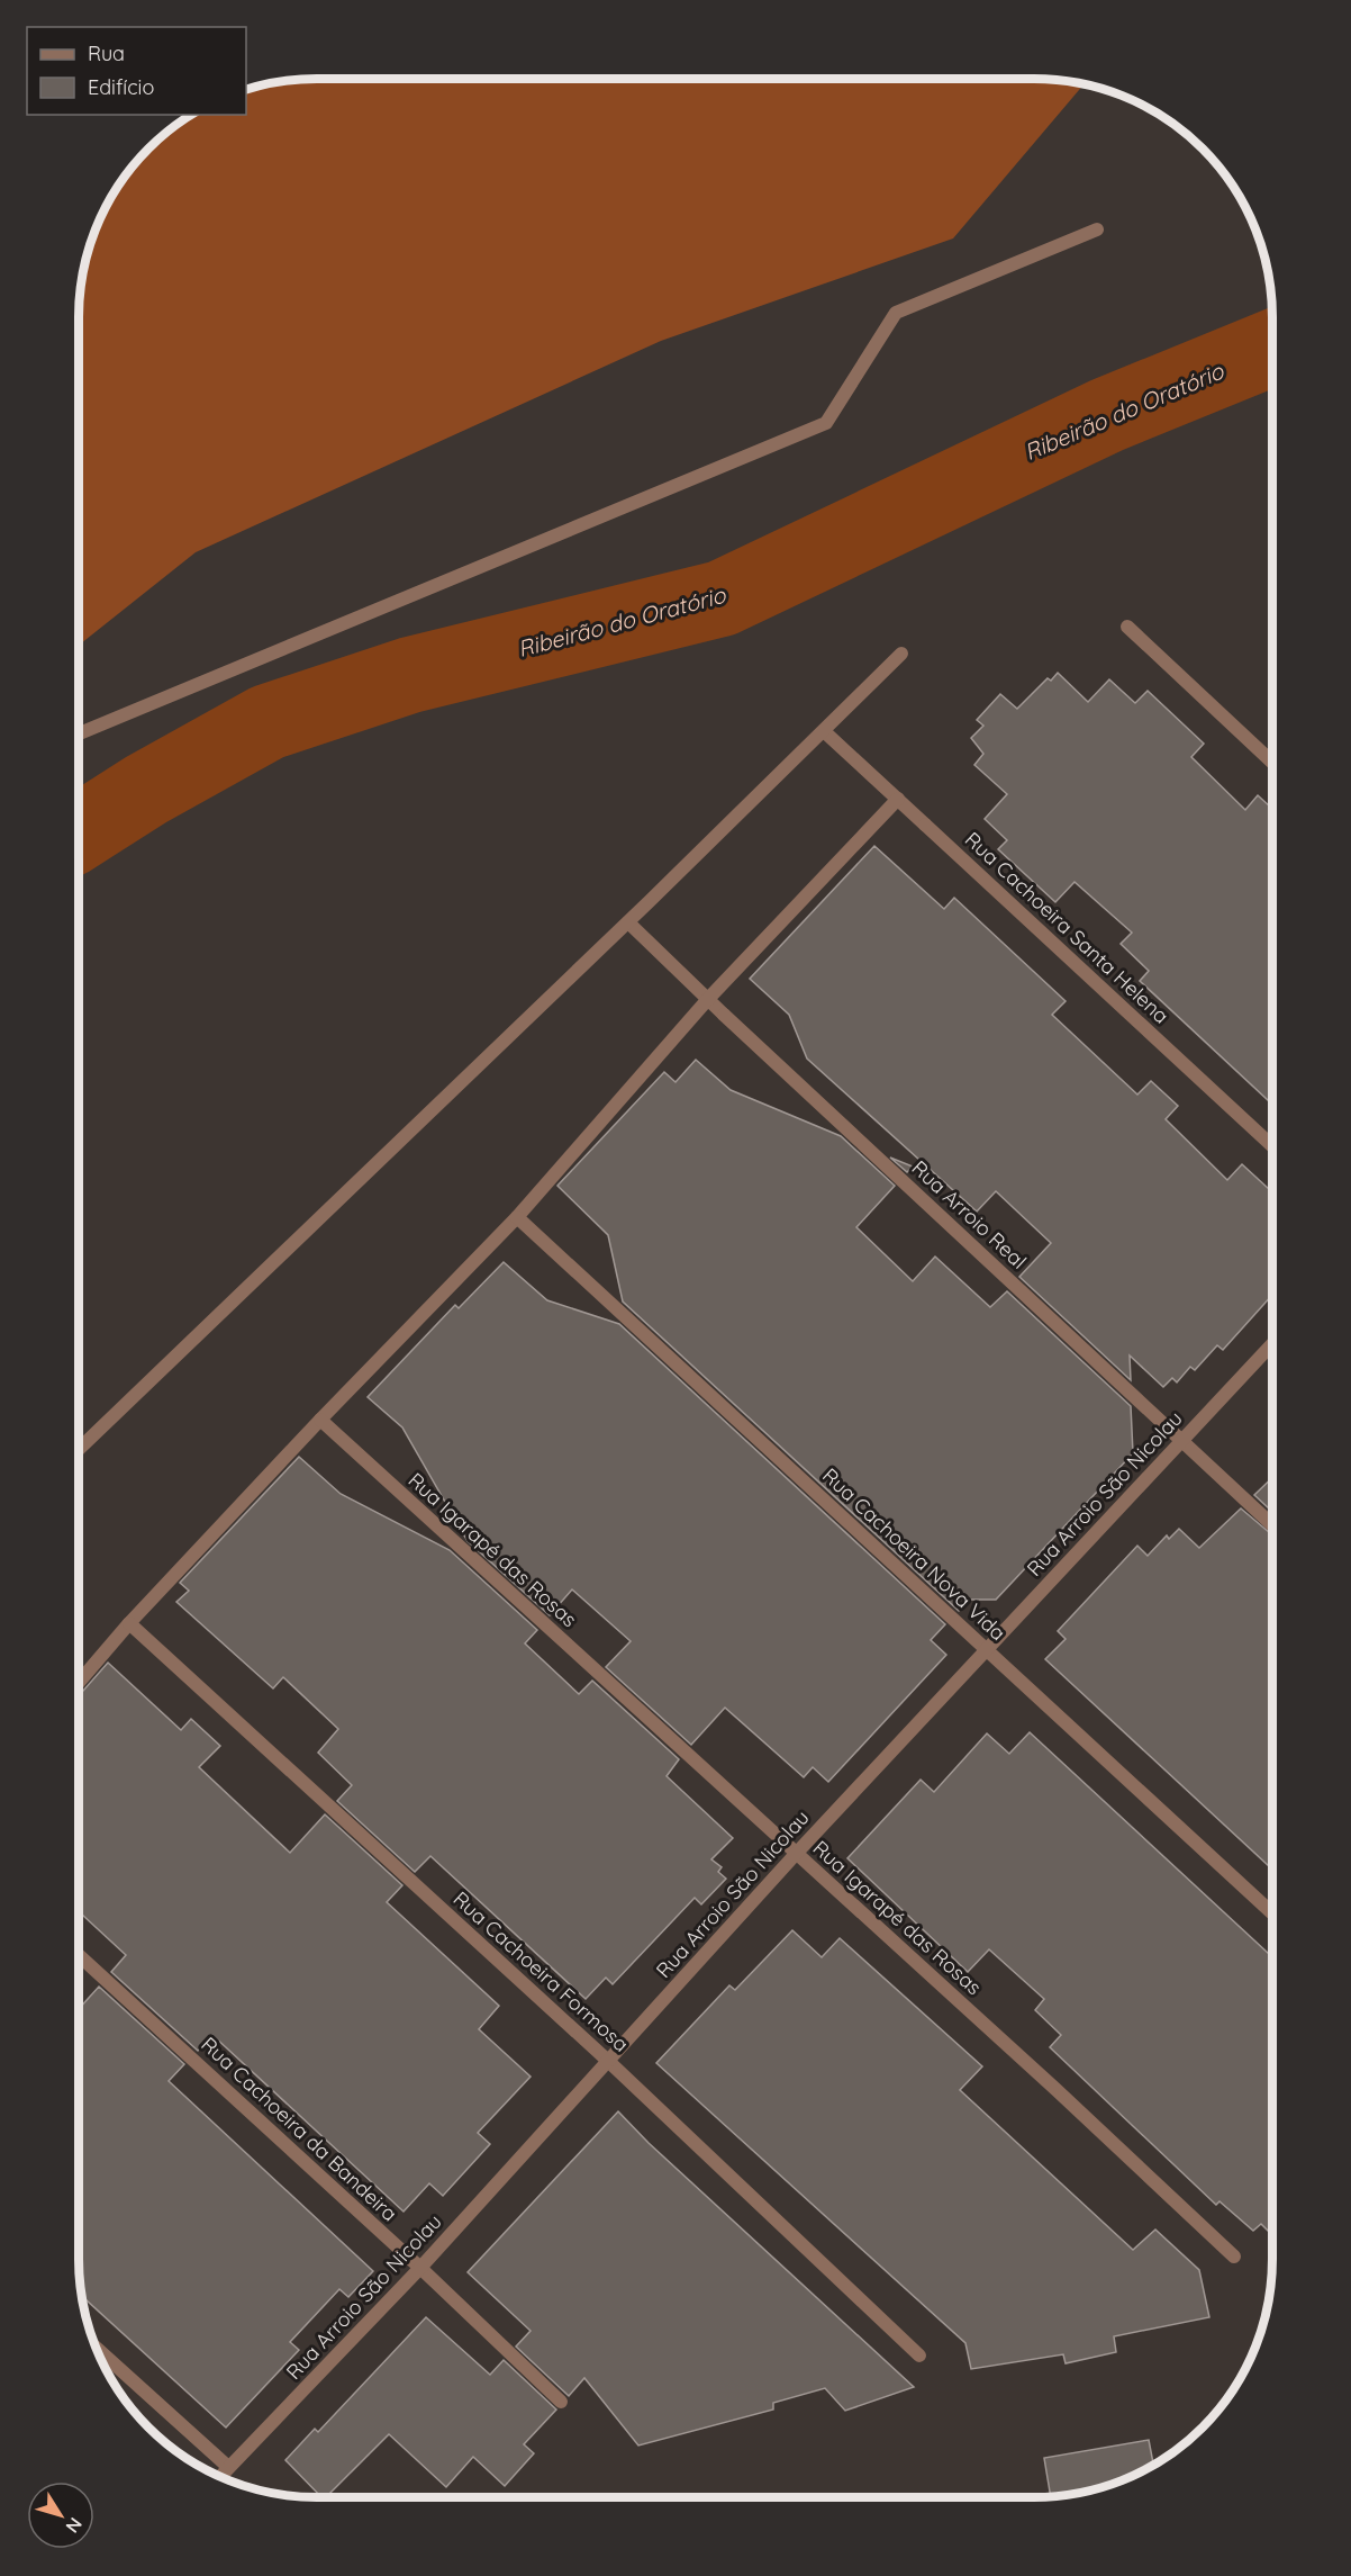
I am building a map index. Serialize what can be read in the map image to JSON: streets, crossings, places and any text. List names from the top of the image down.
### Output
{
  "streets": {
    "street": [
      "Rua Cachoeira Santa Helena",
      "Rua Arroio Real",
      "Rua Arroio São Nicolau",
      "Rua Igarapé das Rosas",
      "Rua Cachoeira Nova Vida",
      "Rua Cachoeira Formosa",
      "Rua Cachoeira da Bandeira"
    ]
  },
  "crossings": [
    ["Rua Arroio Real", "Rua Arroio São Nicolau"],
    ["Rua Arroio São Nicolau", "Rua Igarapé das Rosas"],
    ["Rua Arroio São Nicolau", "Rua Cachoeira Nova Vida"],
    ["Rua Arroio São Nicolau", "Rua Cachoeira Formosa"],
    ["Rua Arroio São Nicolau", "Rua Cachoeira da Bandeira"]
  ],
  "water": ["Ribeirão do Oratório"],
  "legend": ["Rua", "Edifício"],
  "north": "bottom right"
}
